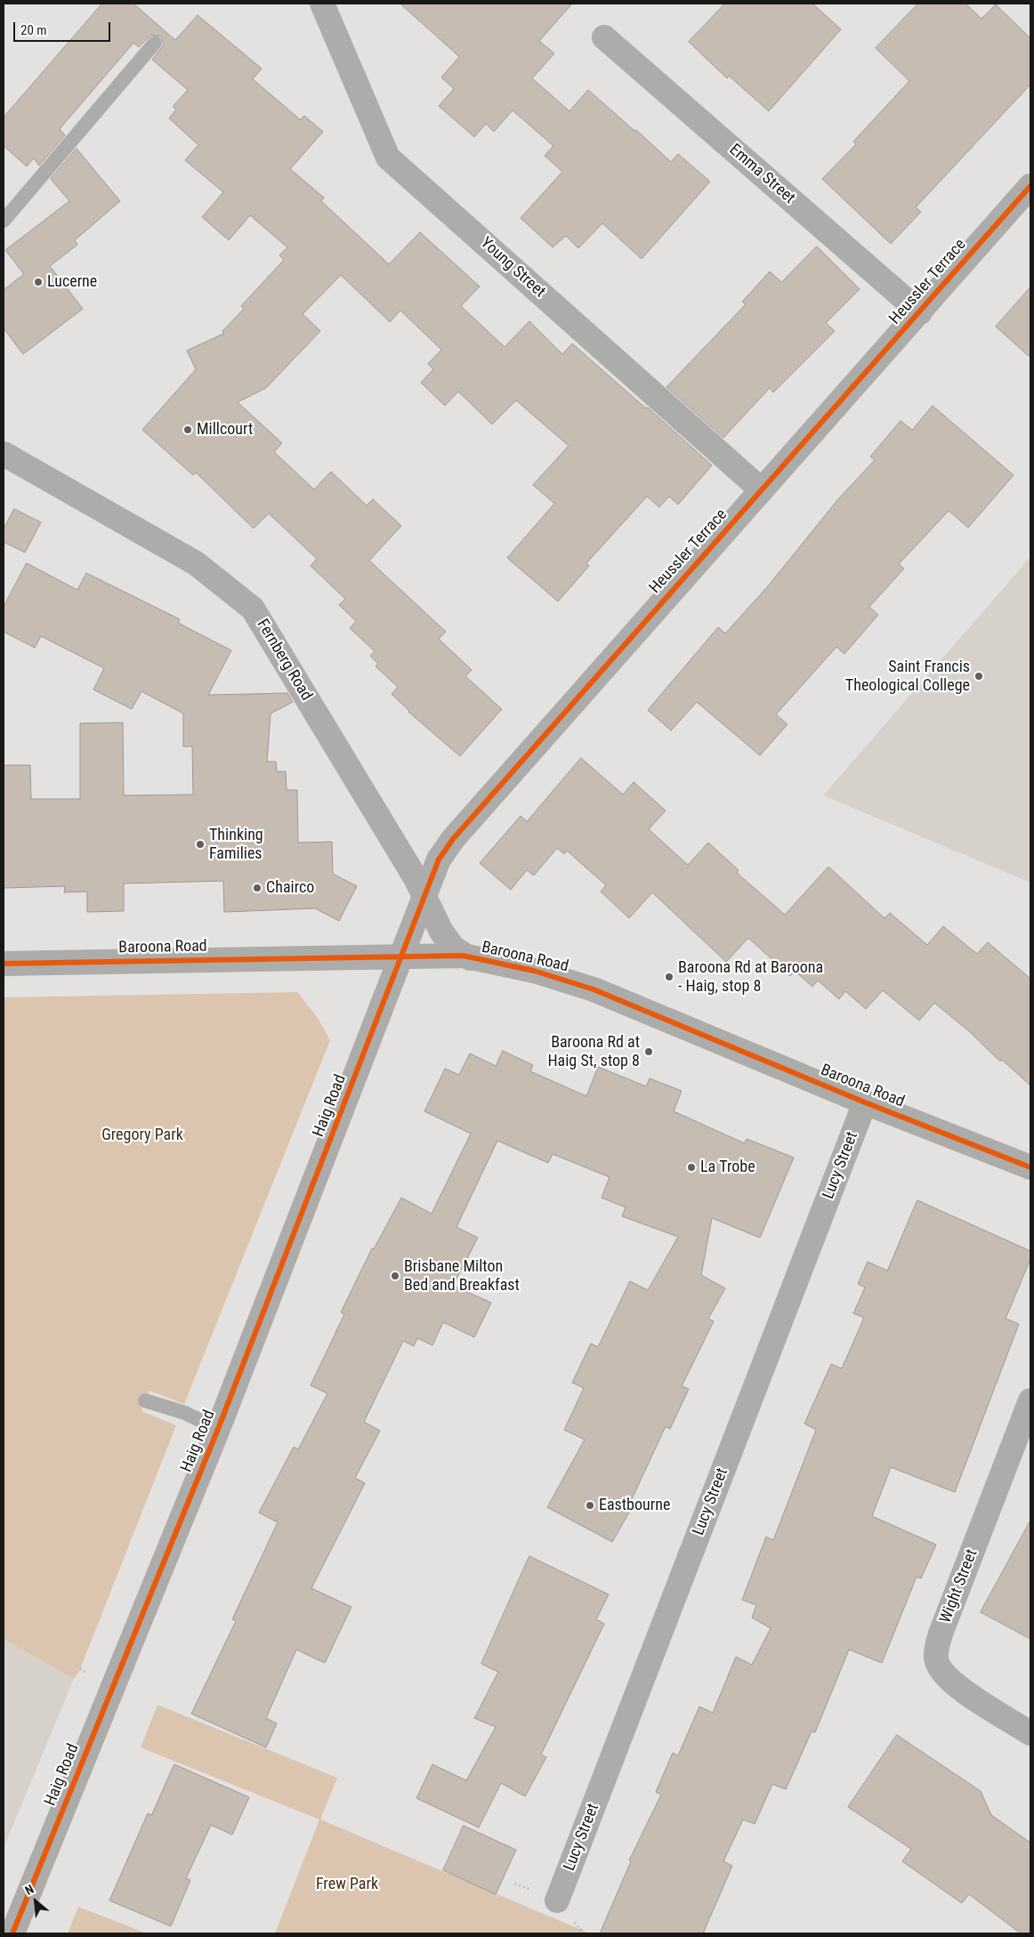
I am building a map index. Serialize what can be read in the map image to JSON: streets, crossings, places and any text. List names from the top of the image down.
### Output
{
  "streets": {
    "street": [
      "Emma Street",
      "Young Street",
      "Heussler Terrace",
      "Fernberg Road",
      "Baroona Road",
      "Haig Road",
      "Lucy Street",
      "Wight Street"
    ]
  },
  "crossings": [
    ["Emma Street", "Heussler Terrace"],
    ["Young Street", "Heussler Terrace"],
    ["Heussler Terrace", "Fernberg Road"],
    ["Heussler Terrace", "Baroona Road"],
    ["Heussler Terrace", "Haig Road"],
    ["Fernberg Road", "Baroona Road"],
    ["Baroona Road", "Haig Road"],
    ["Baroona Road", "Lucy Street"]
  ],
  "parks": ["Gregory Park", "Frew Park"],
  "places": [
    "Lucerne",
    "Millcourt",
    "Saint Francis Theological College",
    "Thinking Families",
    "Chairco",
    "Baroona Rd at Baroona - Haig, stop 8",
    "Baroona Rd at Haig St, stop 8",
    "La Trobe",
    "Brisbane Milton Bed and Breakfast",
    "Eastbourne"
  ],
  "scale_bar": "20 m",
  "north": "top left"
}
